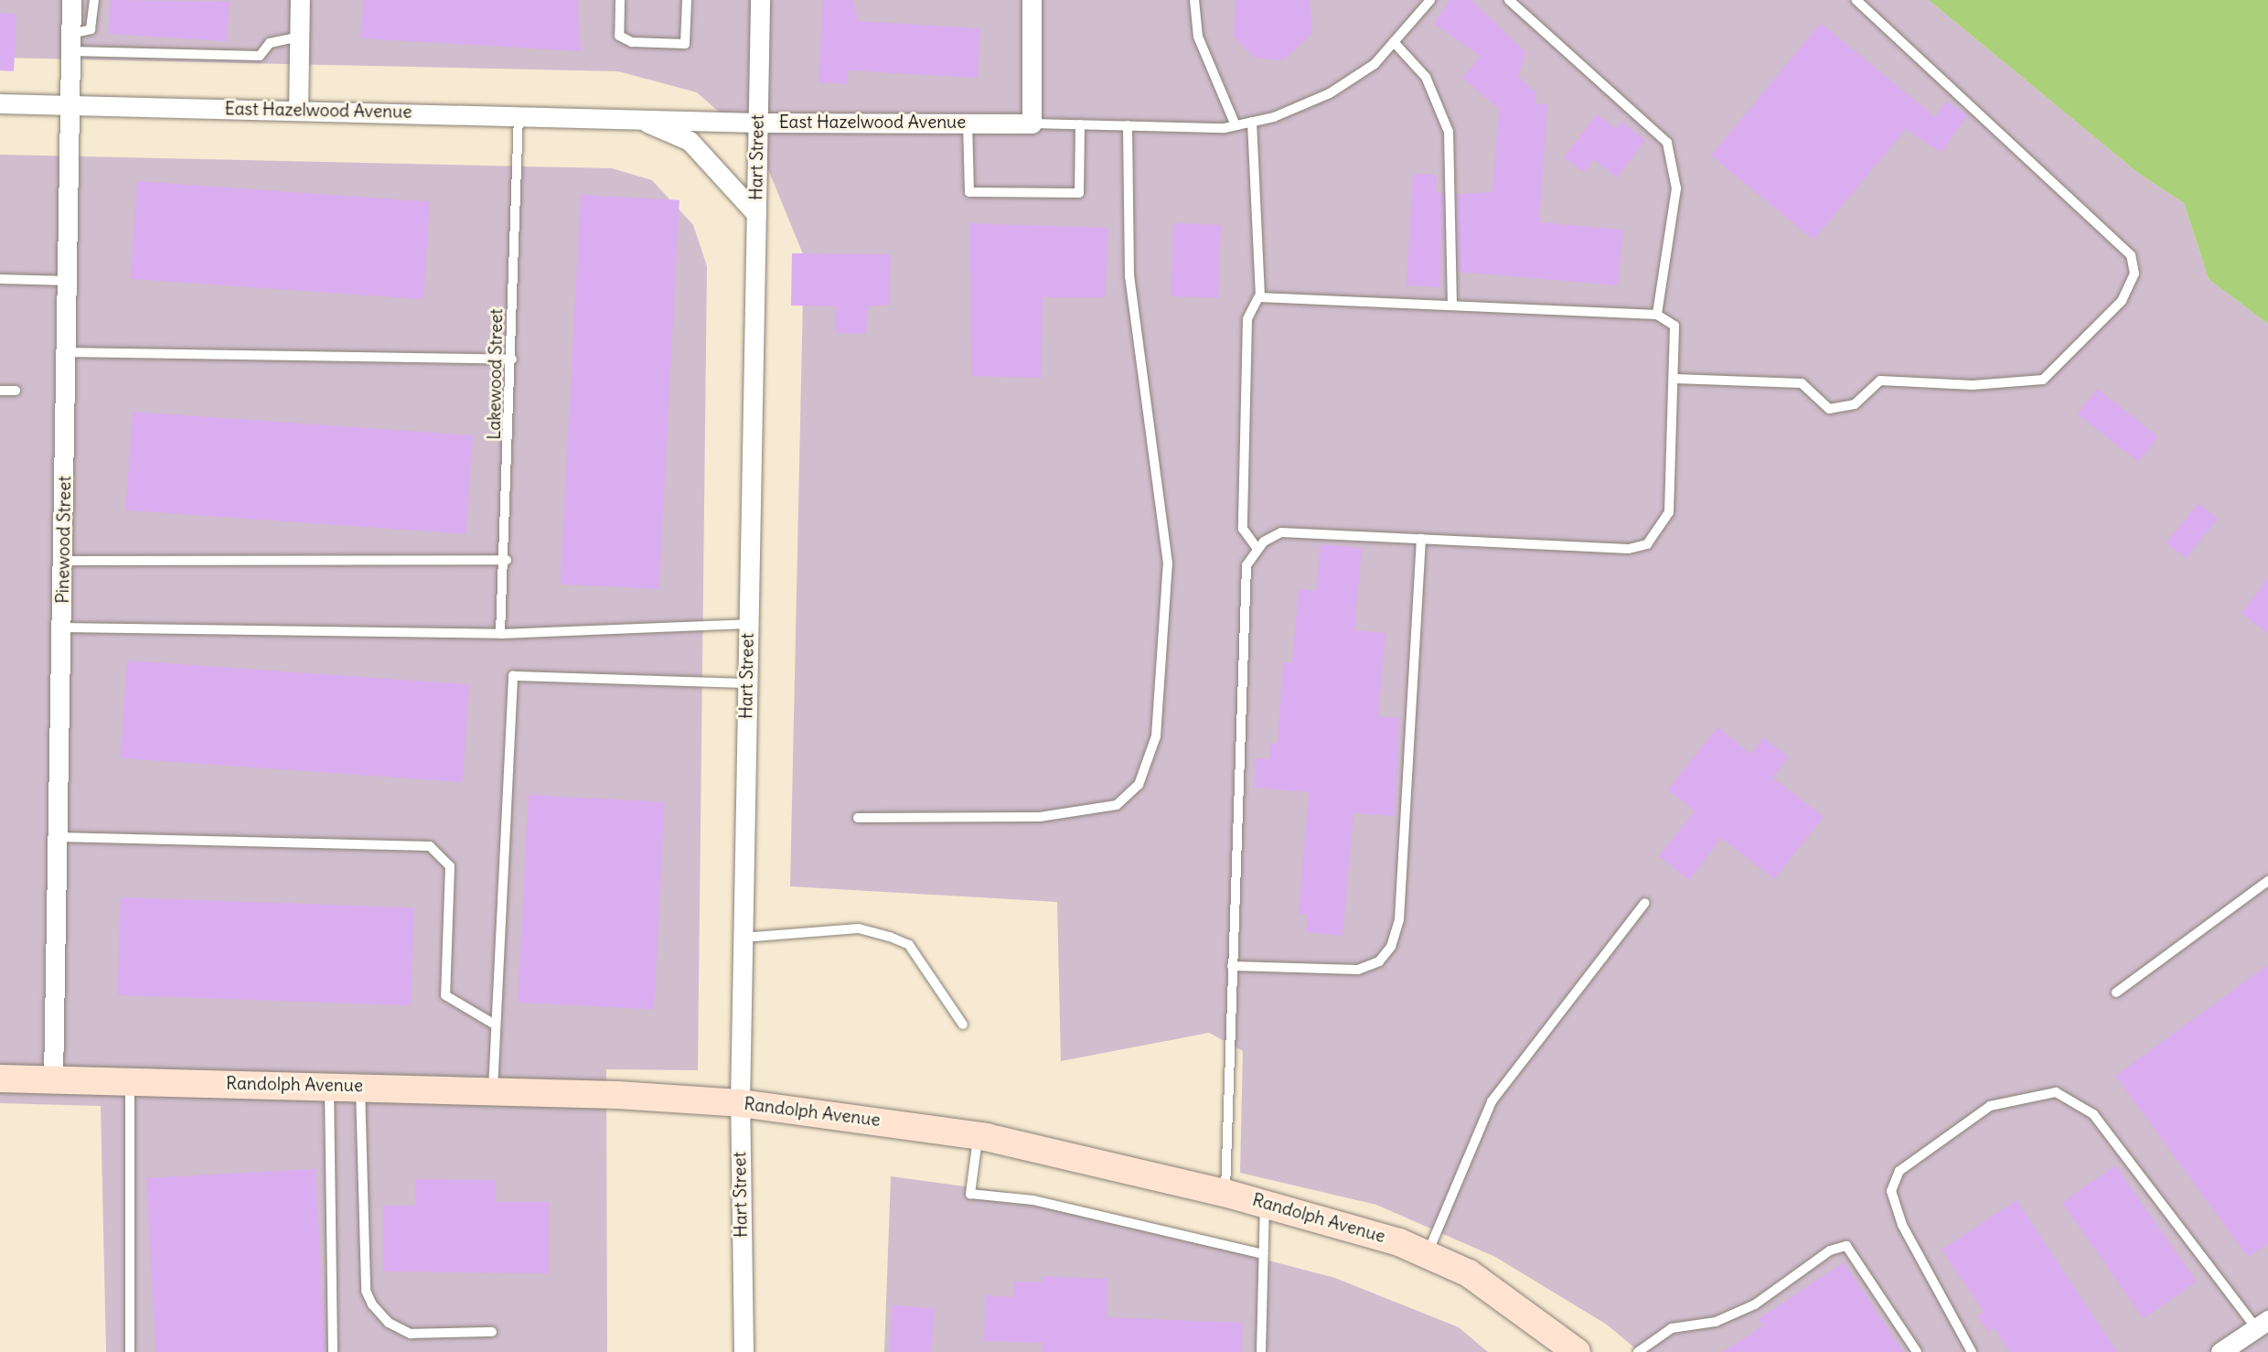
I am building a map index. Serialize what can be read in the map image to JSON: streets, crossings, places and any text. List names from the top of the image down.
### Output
{
  "streets": {
    "main road": ["Randolph Avenue"],
    "street": ["East Hazelwood Avenue", "Hart Street", "Pinewood Street"],
    "lane": ["Lakewood Street"]
  },
  "crossings": [
    ["East Hazelwood Avenue", "Hart Street"],
    ["East Hazelwood Avenue", "Lakewood Street"],
    ["East Hazelwood Avenue", "Pinewood Street"],
    ["Hart Street", "Randolph Avenue"],
    ["Pinewood Street", "Randolph Avenue"]
  ]
}
